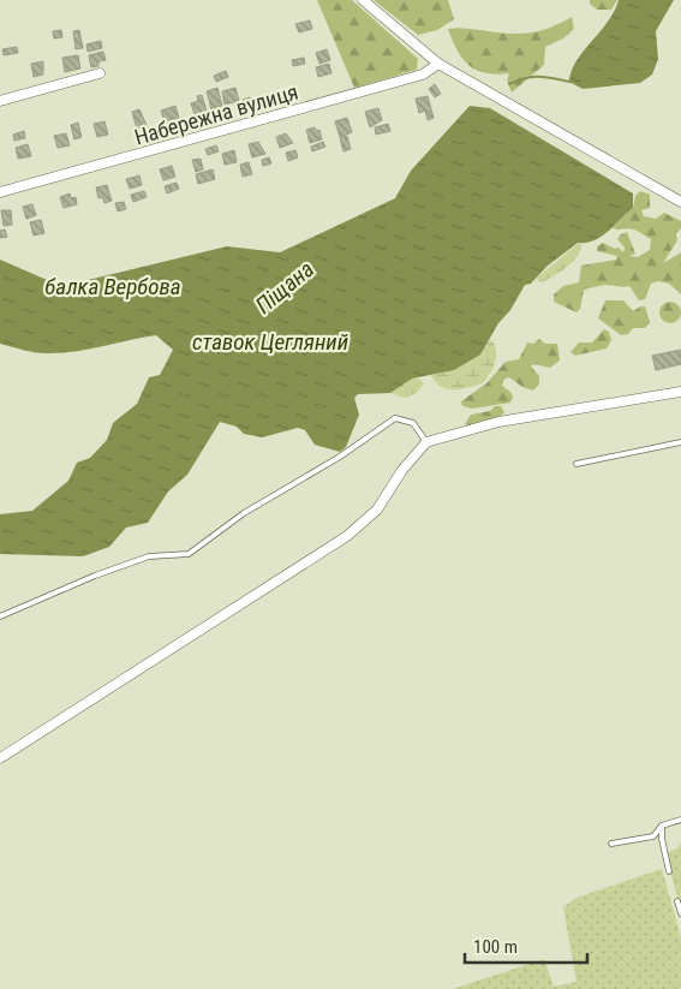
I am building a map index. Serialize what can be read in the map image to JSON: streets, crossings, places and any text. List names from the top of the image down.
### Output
{
  "streets": {
    "street": ["Набережна вулиця"]
  },
  "water": ["балка Вербова", "Піщана", "ставок Цегляний"],
  "scale_bar": "100 m"
}
